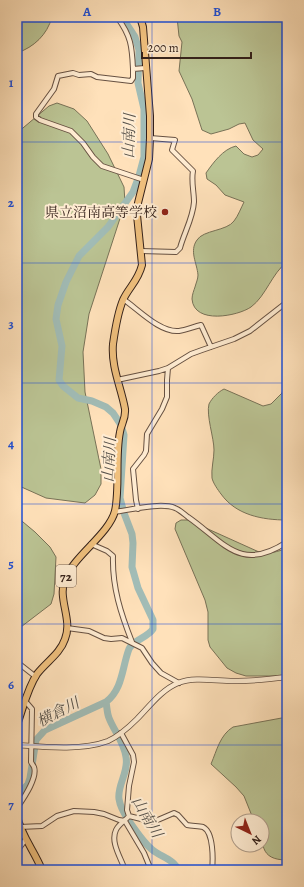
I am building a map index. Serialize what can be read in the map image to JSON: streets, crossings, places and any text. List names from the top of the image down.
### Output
{
  "streets": {
    "main road": ["72"]
  },
  "water": ["山南川", "横倉川"],
  "places": ["県立沼南高等学校"],
  "scale_bar": "200 m",
  "north": "bottom right",
  "grid": {
    "columns": ["A", "B"],
    "rows": [
      "1",
      "2",
      "3",
      "4",
      "5",
      "6",
      "7"
    ]
  }
}
